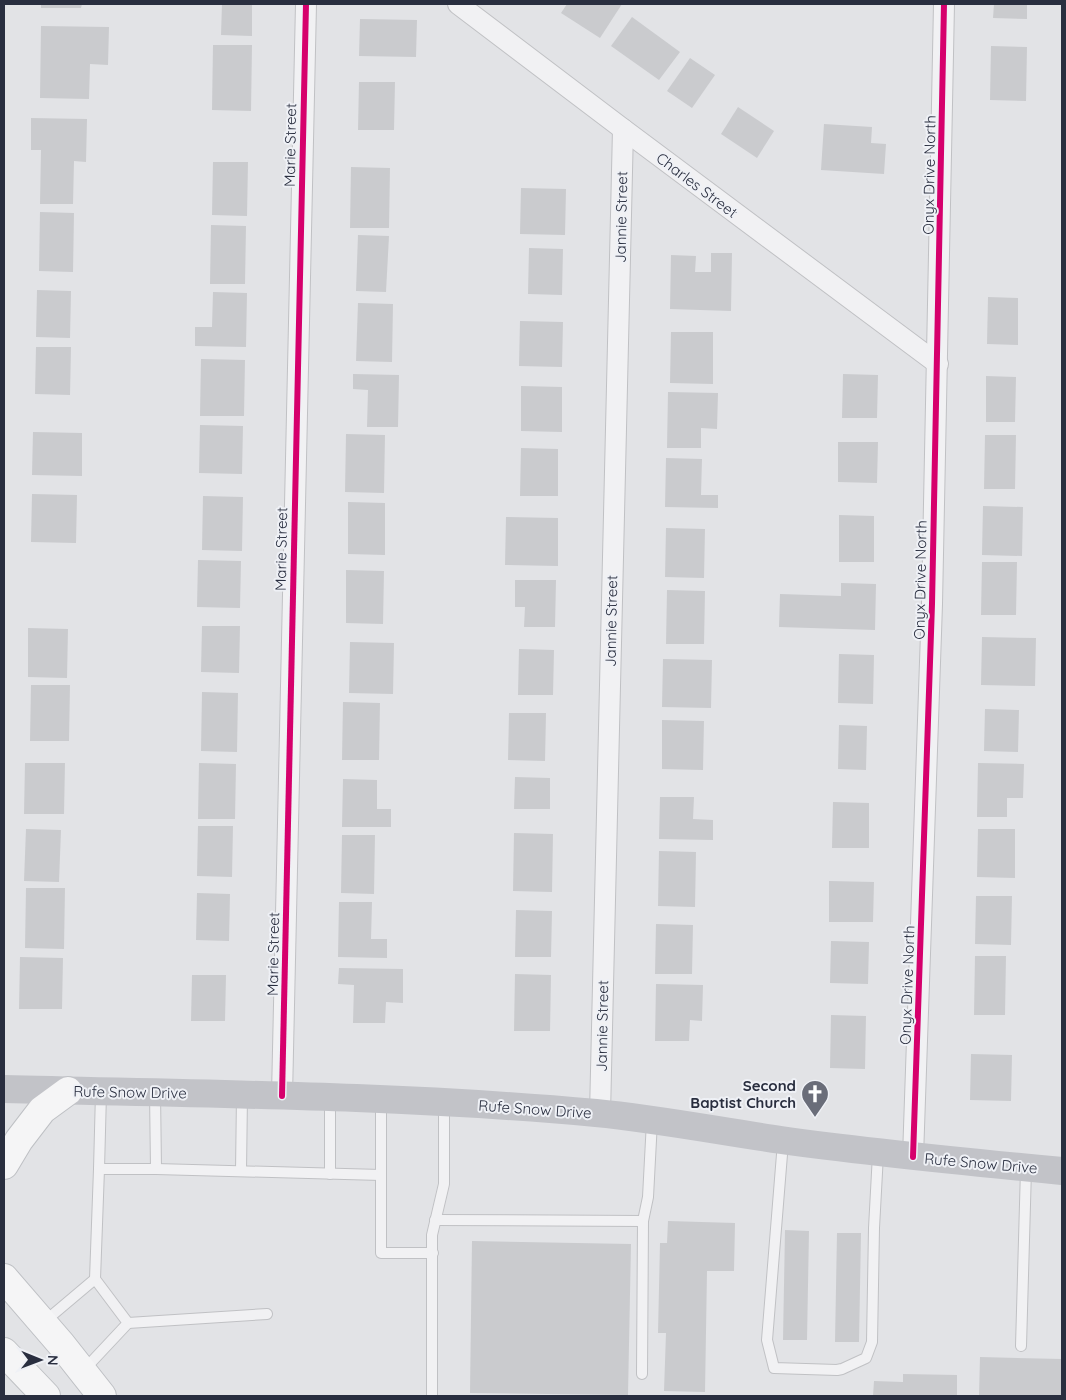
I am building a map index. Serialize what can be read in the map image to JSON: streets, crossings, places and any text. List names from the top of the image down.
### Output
{
  "streets": {
    "main road": ["Rufe Snow Drive"],
    "street": [
      "Marie Street",
      "Onyx Drive North",
      "Charles Street",
      "Jannie Street"
    ]
  },
  "crossings": [
    ["Marie Street", "Rufe Snow Drive"],
    ["Onyx Drive North", "Charles Street"],
    ["Onyx Drive North", "Rufe Snow Drive"],
    ["Charles Street", "Jannie Street"],
    ["Jannie Street", "Rufe Snow Drive"]
  ],
  "places": {
    "church": ["Second Baptist Church"]
  },
  "north": "right"
}
